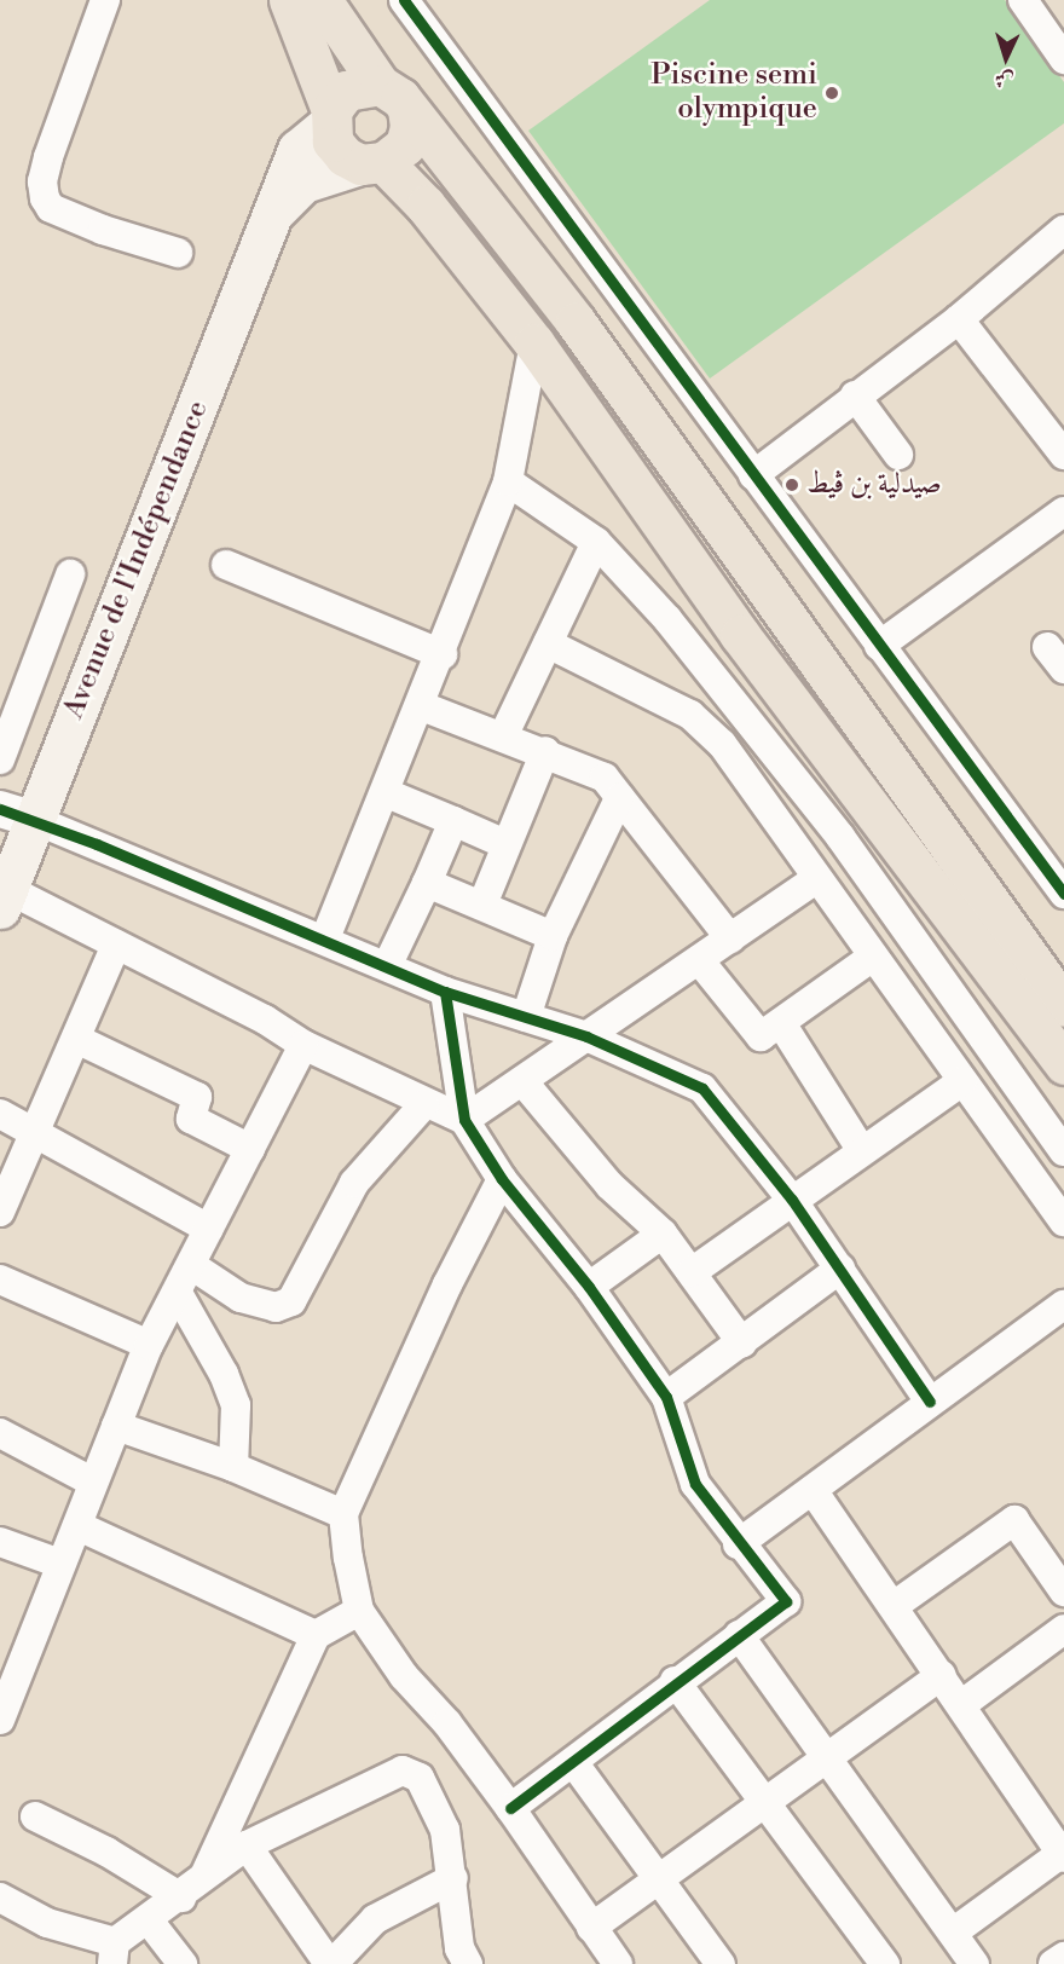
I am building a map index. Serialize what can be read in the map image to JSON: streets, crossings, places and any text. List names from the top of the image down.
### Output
{
  "streets": {
    "main road": ["Avenue de l'Indépendance"]
  },
  "places": ["Piscine semi olympique", "صيدلية بن ڤيط"],
  "north": "bottom"
}
